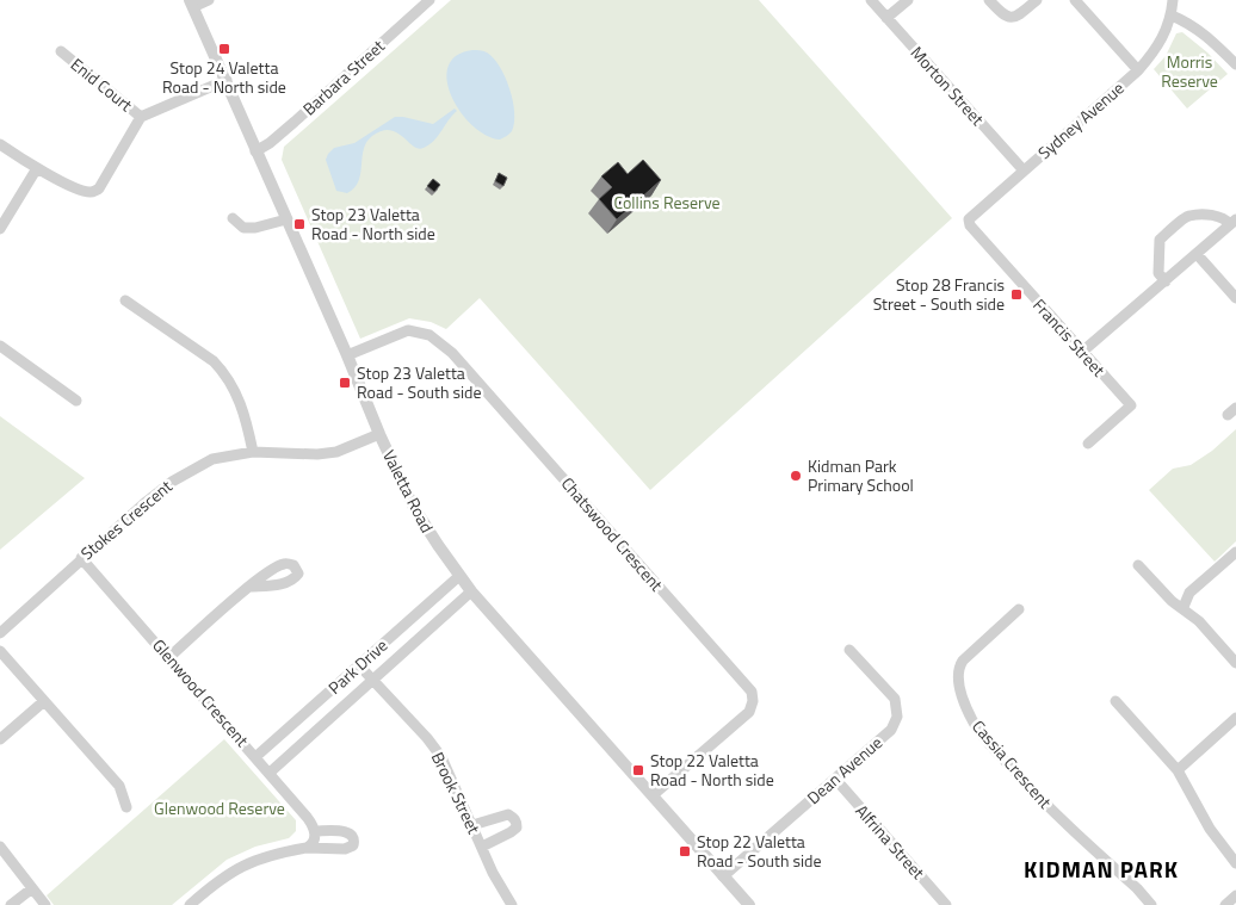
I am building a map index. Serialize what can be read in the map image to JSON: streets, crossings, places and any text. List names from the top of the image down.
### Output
{
  "streets": {
    "street": [
      "Barbara Street",
      "Enid Court",
      "Morton Street",
      "Sydney Avenue",
      "Francis Street",
      "Valetta Road",
      "Stokes Crescent",
      "Chatswood Crescent",
      "Park Drive",
      "Glenwood Crescent",
      "Cassia Crescent",
      "Dean Avenue",
      "Brook Street",
      "Alfrina Street"
    ]
  },
  "crossings": [
    ["Barbara Street", "Valetta Road"],
    ["Morton Street", "Sydney Avenue"],
    ["Sydney Avenue", "Francis Street"],
    ["Valetta Road", "Stokes Crescent"],
    ["Valetta Road", "Chatswood Crescent"],
    ["Valetta Road", "Park Drive"],
    ["Valetta Road", "Dean Avenue"],
    ["Stokes Crescent", "Glenwood Crescent"],
    ["Park Drive", "Glenwood Crescent"],
    ["Park Drive", "Brook Street"],
    ["Dean Avenue", "Alfrina Street"]
  ],
  "districts": ["KIDMAN PARK"],
  "parks": ["Morris Reserve", "Collins Reserve", "Glenwood Reserve"],
  "places": {
    "transit": [
      "Stop 24 Valetta Road - North side",
      "Stop 23 Valetta Road - North side",
      "Stop 28 Francis Street - South side",
      "Stop 23 Valetta Road - South side",
      "Stop 22 Valetta Road - North side",
      "Stop 22 Valetta Road - South side"
    ],
    "other": ["Kidman Park Primary School"]
  }
}
